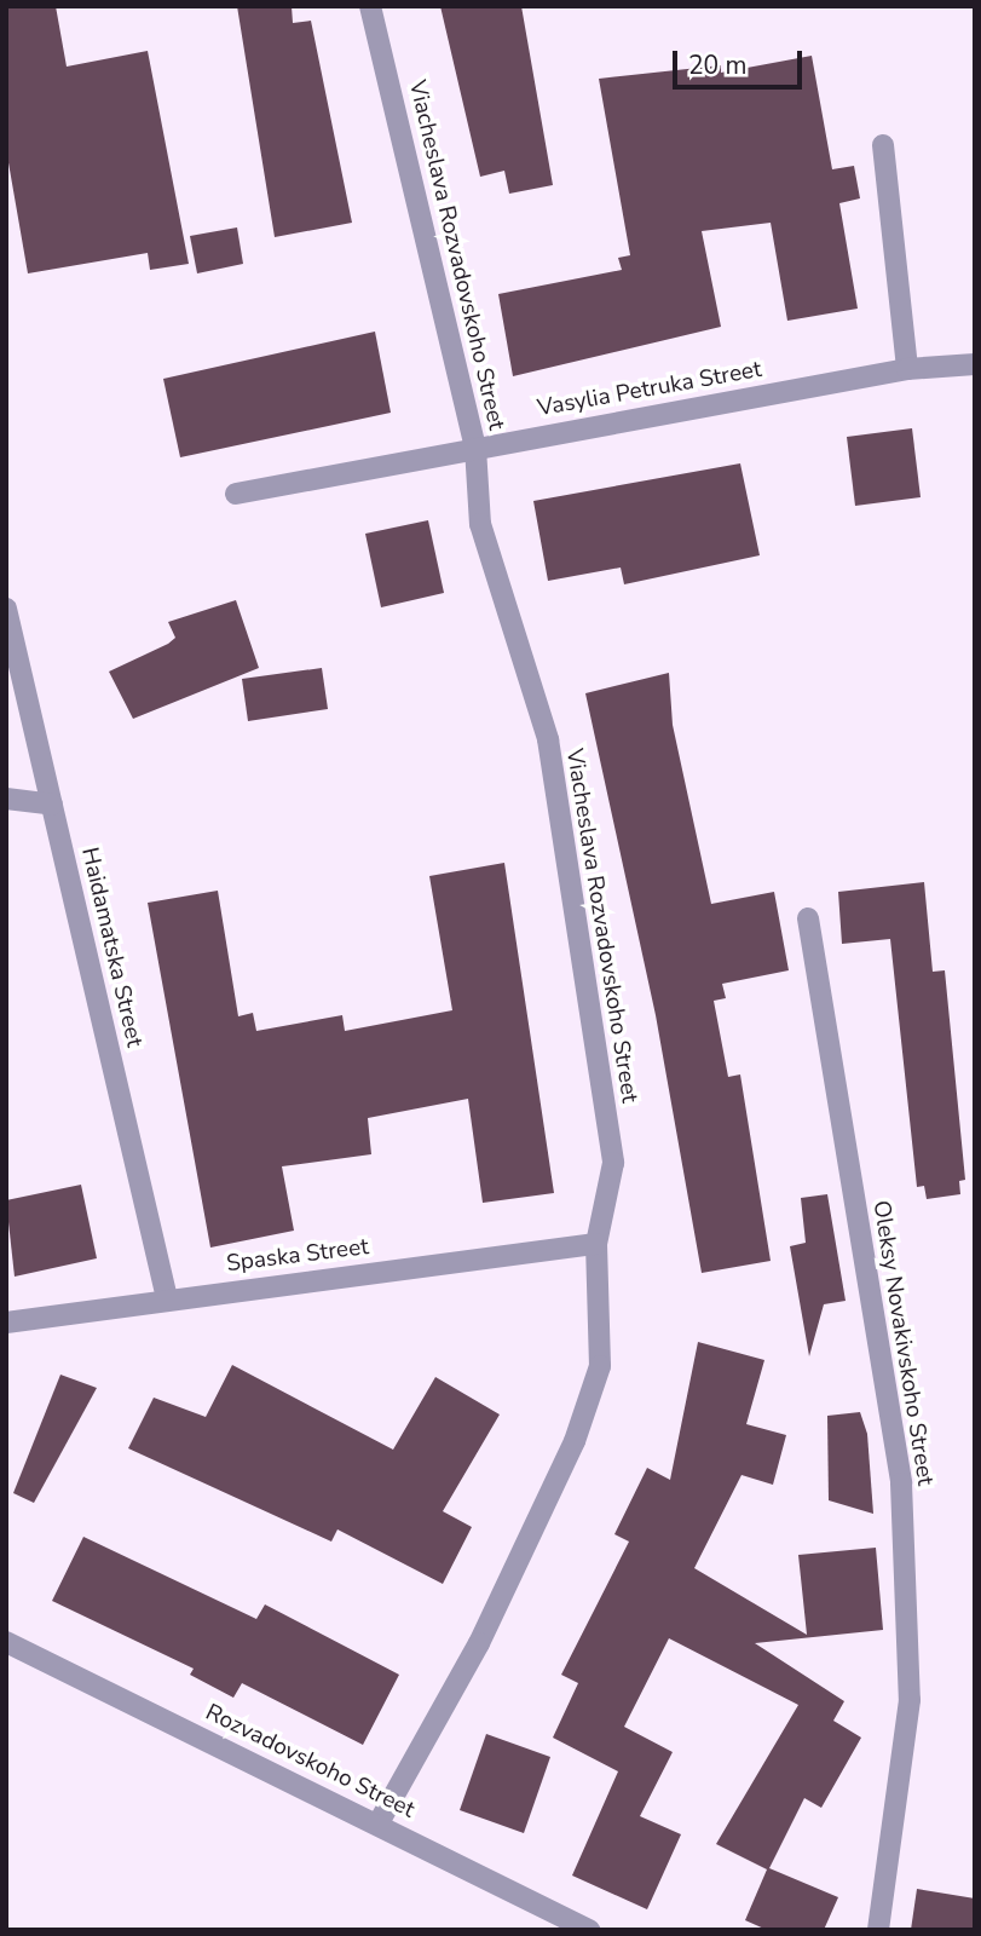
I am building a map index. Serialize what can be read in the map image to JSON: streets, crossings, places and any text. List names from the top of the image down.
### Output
{
  "streets": {
    "street": [
      "Viacheslava Rozvadovskoho Street",
      "Vasylia Petruka Street",
      "Haidamatska Street",
      "Spaska Street",
      "Oleksy Novakivskoho Street",
      "Rozvadovskoho Street"
    ]
  },
  "crossings": [
    ["Viacheslava Rozvadovskoho Street", "Vasylia Petruka Street"],
    ["Viacheslava Rozvadovskoho Street", "Spaska Street"],
    ["Viacheslava Rozvadovskoho Street", "Rozvadovskoho Street"],
    ["Haidamatska Street", "Spaska Street"]
  ],
  "scale_bar": "20 m"
}
